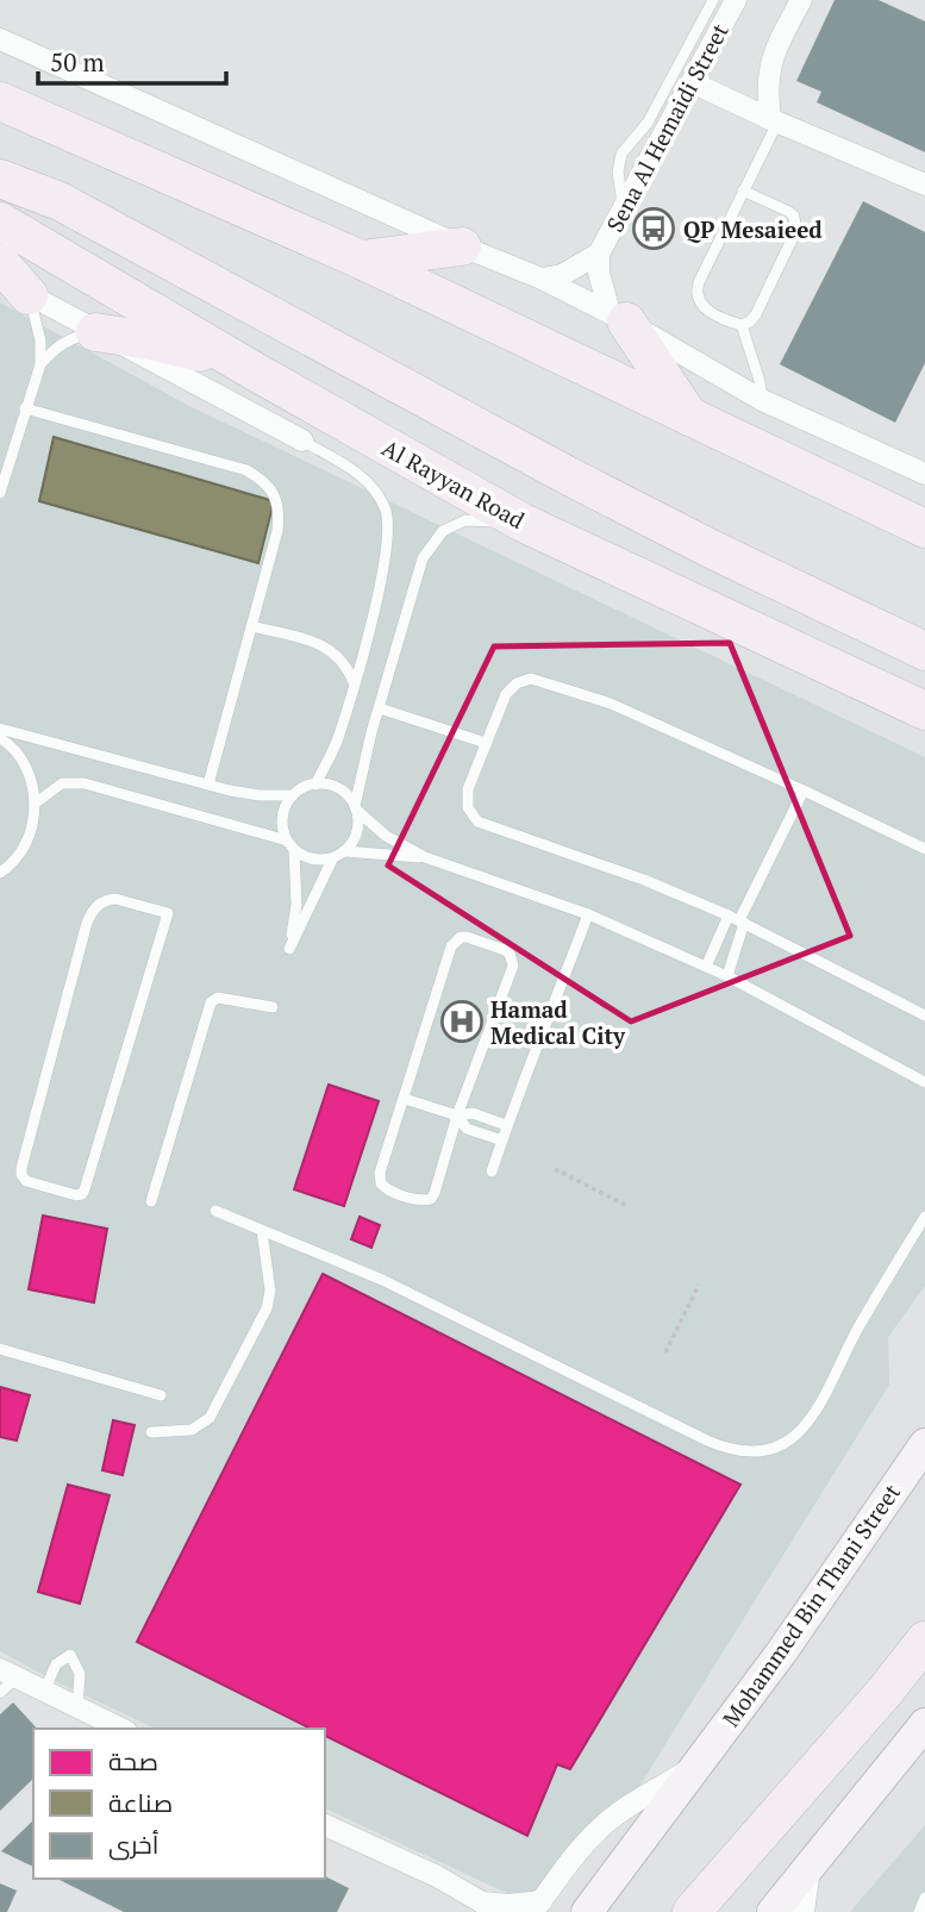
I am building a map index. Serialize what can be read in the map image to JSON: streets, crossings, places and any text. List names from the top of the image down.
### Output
{
  "streets": {
    "highway": ["Al Rayyan Road"],
    "main road": ["Mohammed Bin Thani Street"],
    "street": ["Sena Al Hemaidi Street"]
  },
  "places": {
    "bus stop": ["QP Mesaieed"],
    "hospital": ["Hamad Medical City"]
  },
  "legend": ["صحة", "صناعة", "أخرى"],
  "scale_bar": "50 m"
}
